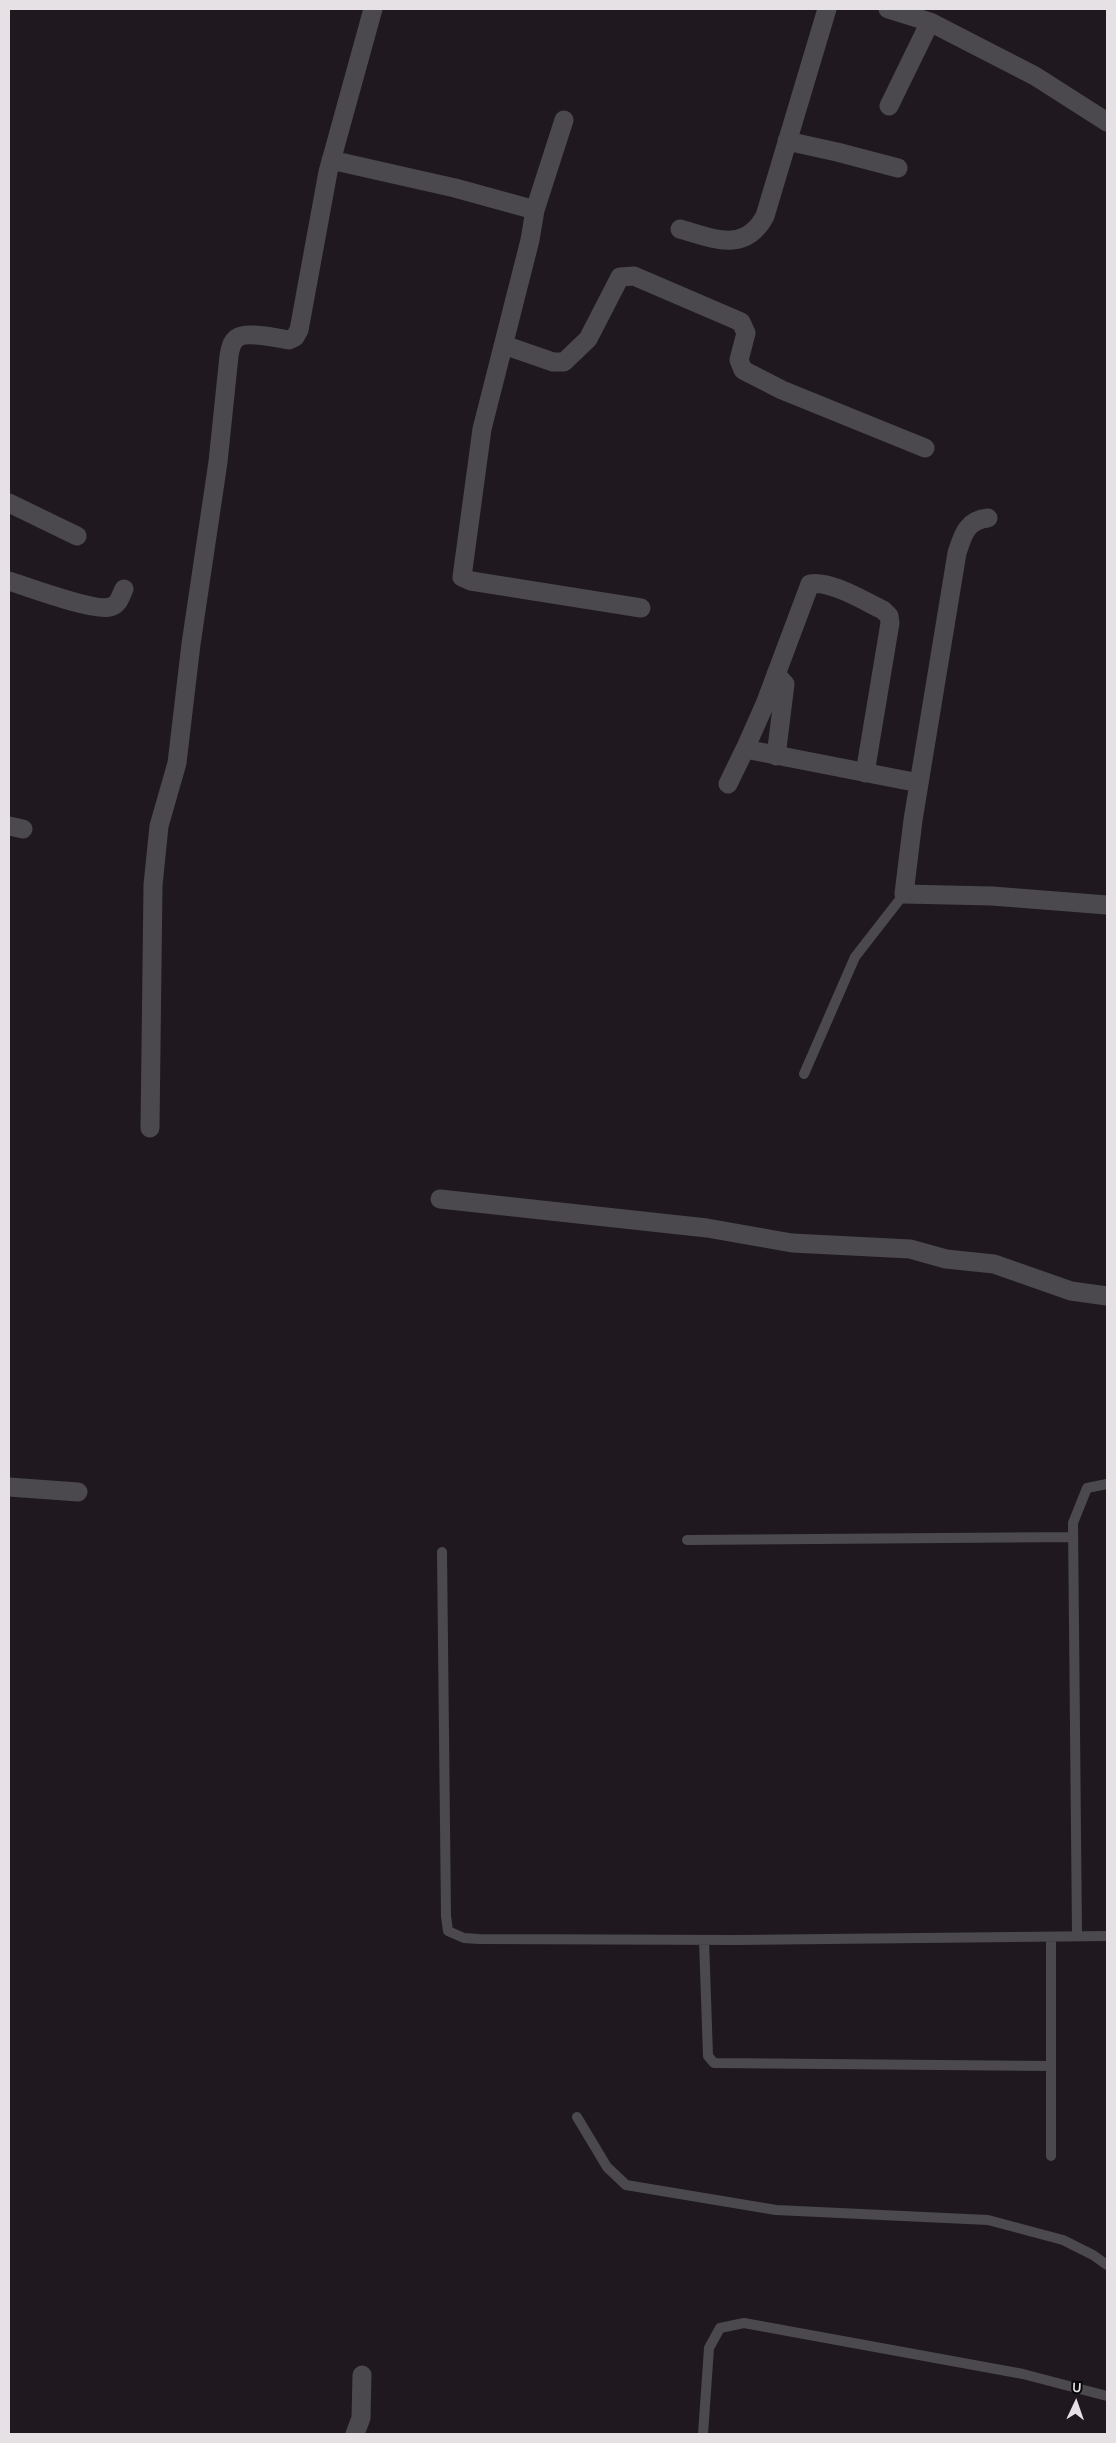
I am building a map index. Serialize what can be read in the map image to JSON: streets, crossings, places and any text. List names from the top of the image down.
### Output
{
  "north": "top"
}
